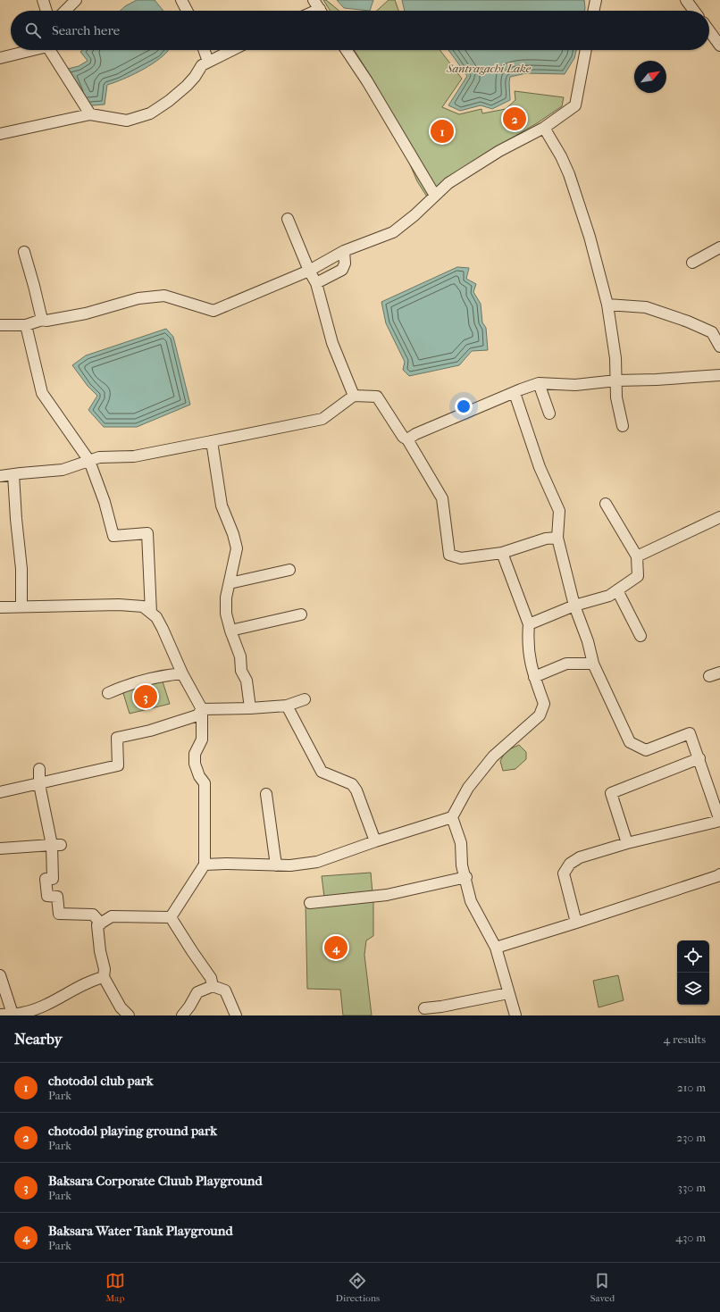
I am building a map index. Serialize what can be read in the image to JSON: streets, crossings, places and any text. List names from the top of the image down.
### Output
{
  "water": ["Santragachi Lake"],
  "north": "top right",
  "page": {
    "search": "Search here",
    "pins": [
      "2",
      "1",
      "3",
      "4"
    ],
    "heading": ["Nearby", "4 results"],
    "list": [
      {
        "mark": "1",
        "name": "chotodol club park",
        "note": "Park",
        "value": "210 m"
      },
      {
        "mark": "2",
        "name": "chotodol playing ground park",
        "note": "Park",
        "value": "230 m"
      },
      {
        "mark": "3",
        "name": "Baksara Corporate Cluub Playground",
        "note": "Park",
        "value": "330 m"
      },
      {
        "mark": "4",
        "name": "Baksara Water Tank Playground",
        "note": "Park",
        "value": "430 m"
      }
    ],
    "nav": ["Map", "Directions", "Saved"]
  }
}
